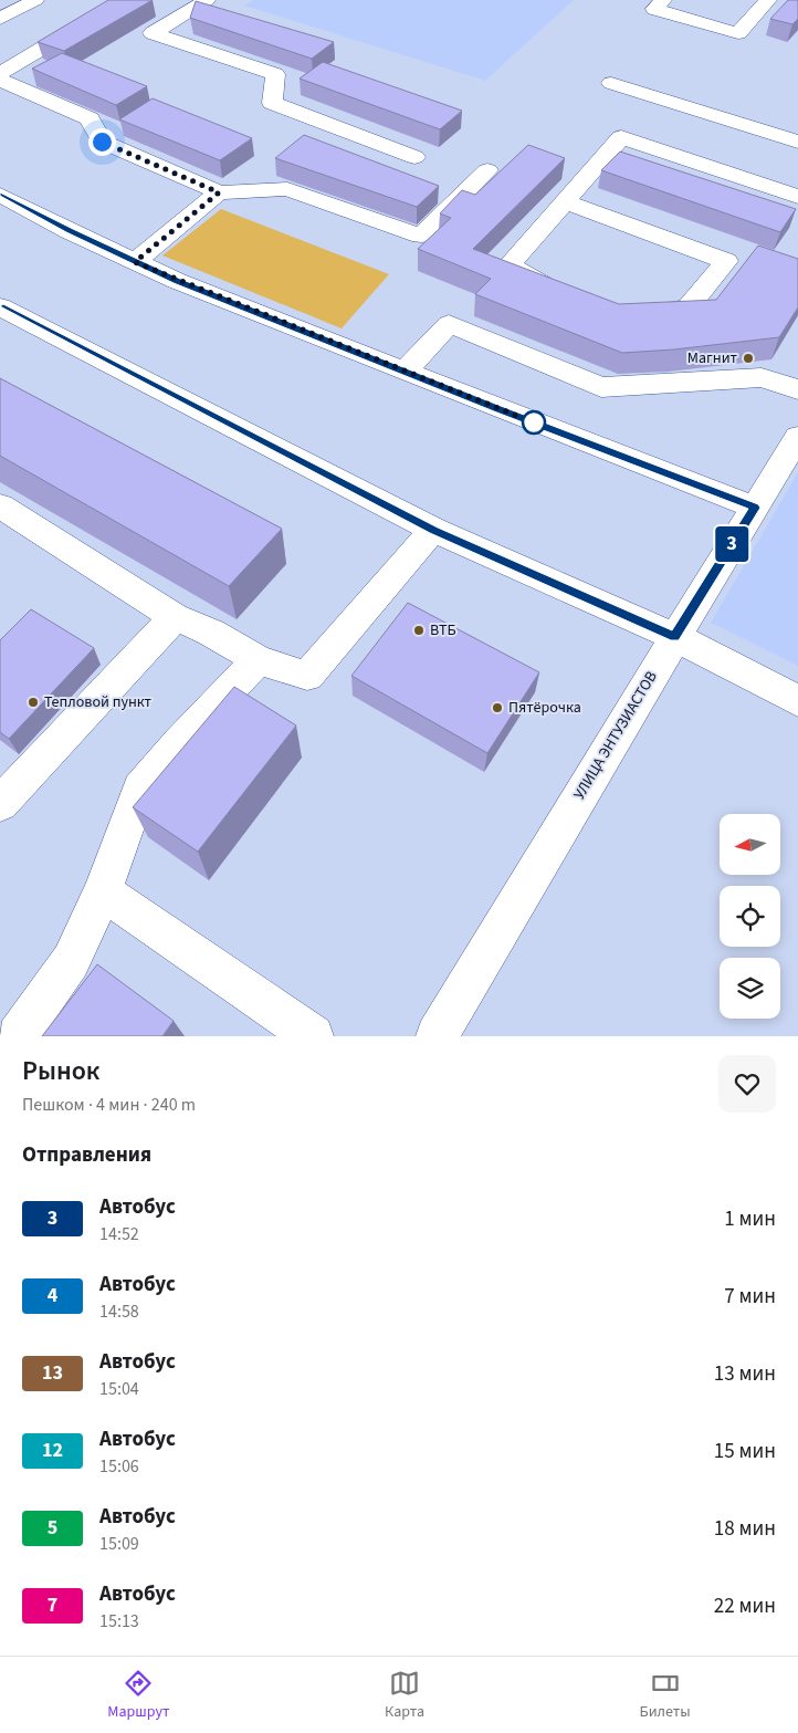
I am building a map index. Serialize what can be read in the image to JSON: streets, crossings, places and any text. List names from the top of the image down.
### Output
{
  "streets": {
    "street": ["УЛИЦА ЭНТУЗИАСТОВ"]
  },
  "places": [
    "Магнит",
    "ВТБ",
    "Тепловой пункт",
    "Пятёрочка"
  ],
  "lines": ["bus line 3"],
  "north": "left",
  "page": {
    "on_map": "3",
    "heading": [
      ["Рынок", "Пешком · 4 мин · 240 m"],
      "Отправления"
    ],
    "list": [
      {
        "mark": "3",
        "name": "Автобус",
        "note": "14:52",
        "value": "1 мин"
      },
      {
        "mark": "4",
        "name": "Автобус",
        "note": "14:58",
        "value": "7 мин"
      },
      {
        "mark": "13",
        "name": "Автобус",
        "note": "15:04",
        "value": "13 мин"
      },
      {
        "mark": "12",
        "name": "Автобус",
        "note": "15:06",
        "value": "15 мин"
      },
      {
        "mark": "5",
        "name": "Автобус",
        "note": "15:09",
        "value": "18 мин"
      },
      {
        "mark": "7",
        "name": "Автобус",
        "note": "15:13",
        "value": "22 мин"
      }
    ],
    "tabs": ["Маршрут", "Карта", "Билеты"]
  }
}
